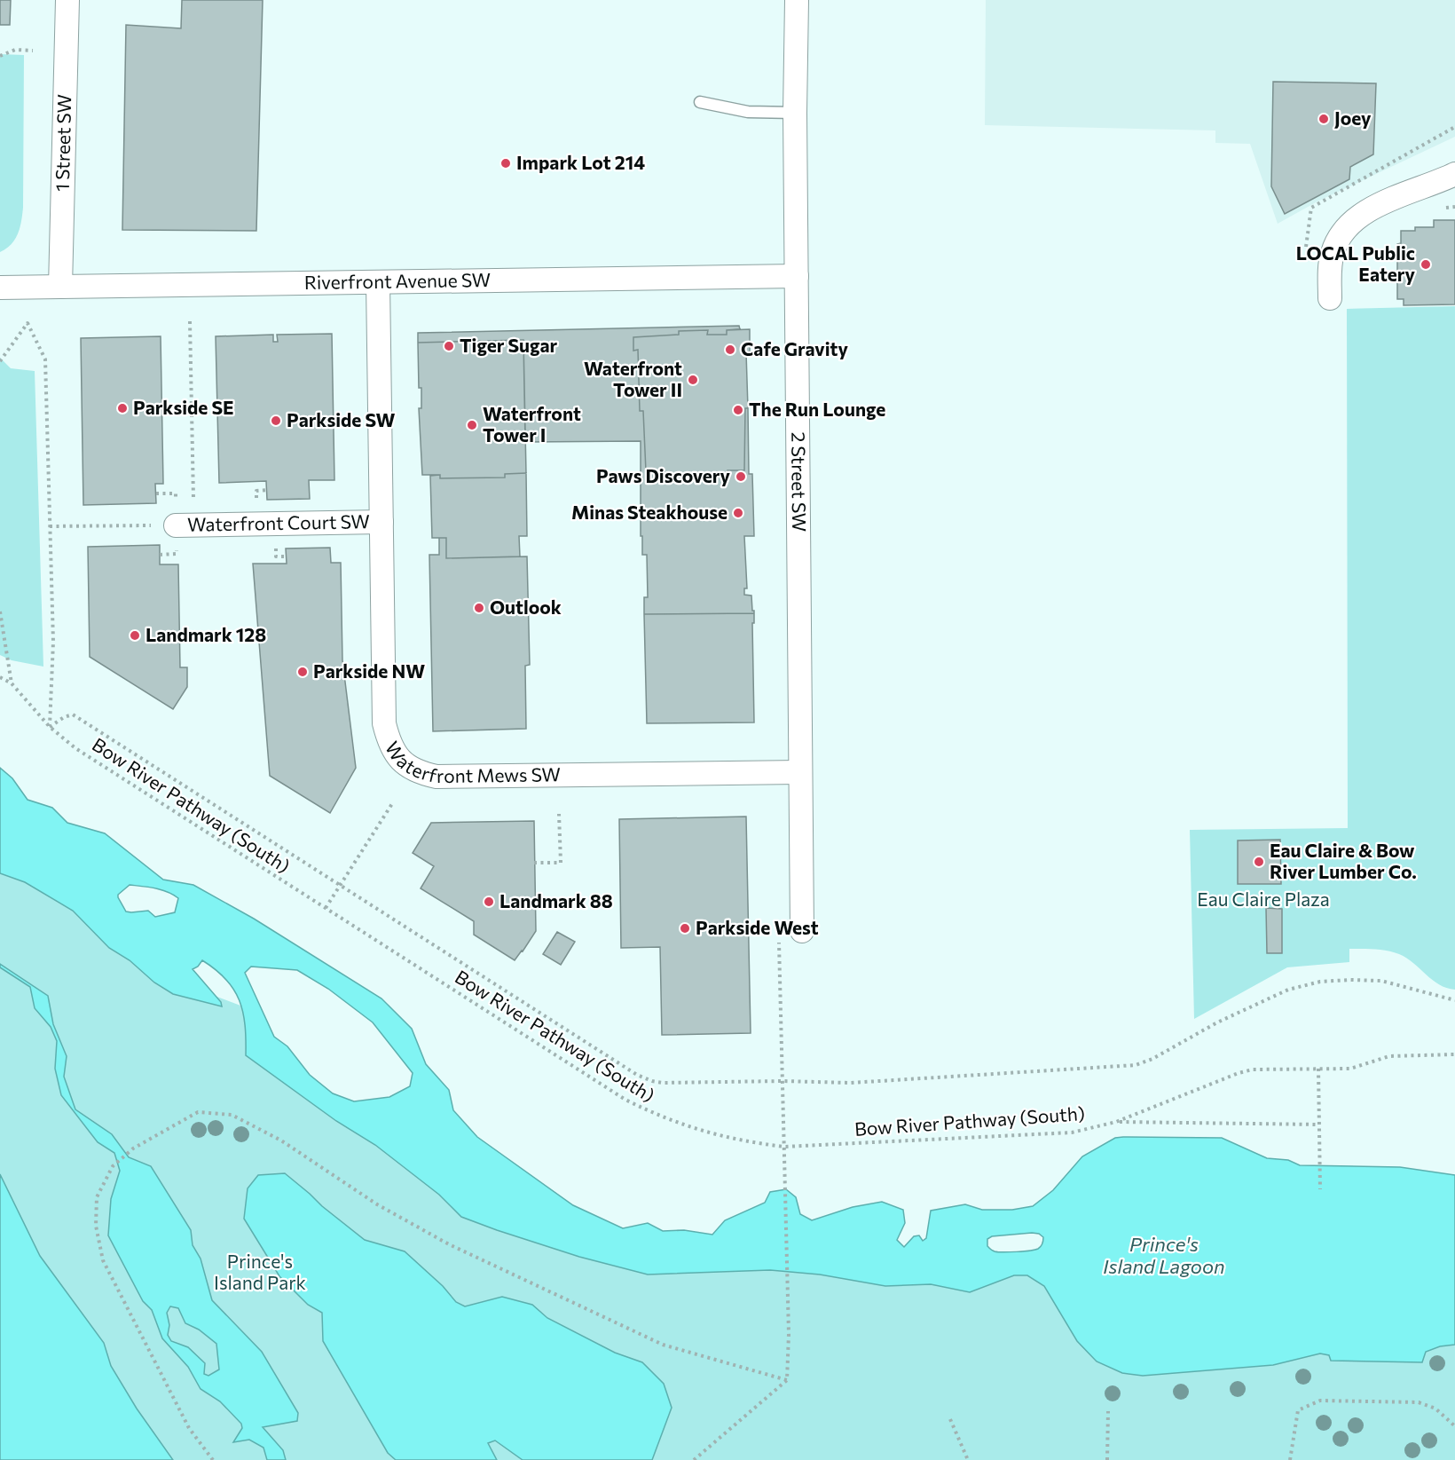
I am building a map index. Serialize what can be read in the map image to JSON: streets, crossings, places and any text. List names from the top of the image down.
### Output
{
  "streets": {
    "street": [
      "1 Street SW",
      "Riverfront Avenue SW",
      "2 Street SW",
      "Waterfront Court SW",
      "Waterfront Mews SW"
    ],
    "path": ["Bow River Pathway (South)"]
  },
  "crossings": [
    ["1 Street SW", "Riverfront Avenue SW"],
    ["Riverfront Avenue SW", "2 Street SW"],
    ["Riverfront Avenue SW", "Waterfront Mews SW"],
    ["2 Street SW", "Waterfront Mews SW"],
    ["Waterfront Court SW", "Waterfront Mews SW"]
  ],
  "water": ["Prince's Island Lagoon"],
  "parks": ["Eau Claire Plaza", "Prince's Island Park"],
  "places": [
    "Joey",
    "Impark Lot 214",
    "LOCAL Public Eatery",
    "Tiger Sugar",
    "Cafe Gravity",
    "Waterfront Tower II",
    "Parkside SE",
    "The Run Lounge",
    "Parkside SW",
    "Waterfront Tower I",
    "Paws Discovery",
    "Minas Steakhouse",
    "Outlook",
    "Landmark 128",
    "Parkside NW",
    "Eau Claire & Bow River Lumber Co.",
    "Landmark 88",
    "Parkside West"
  ]
}
